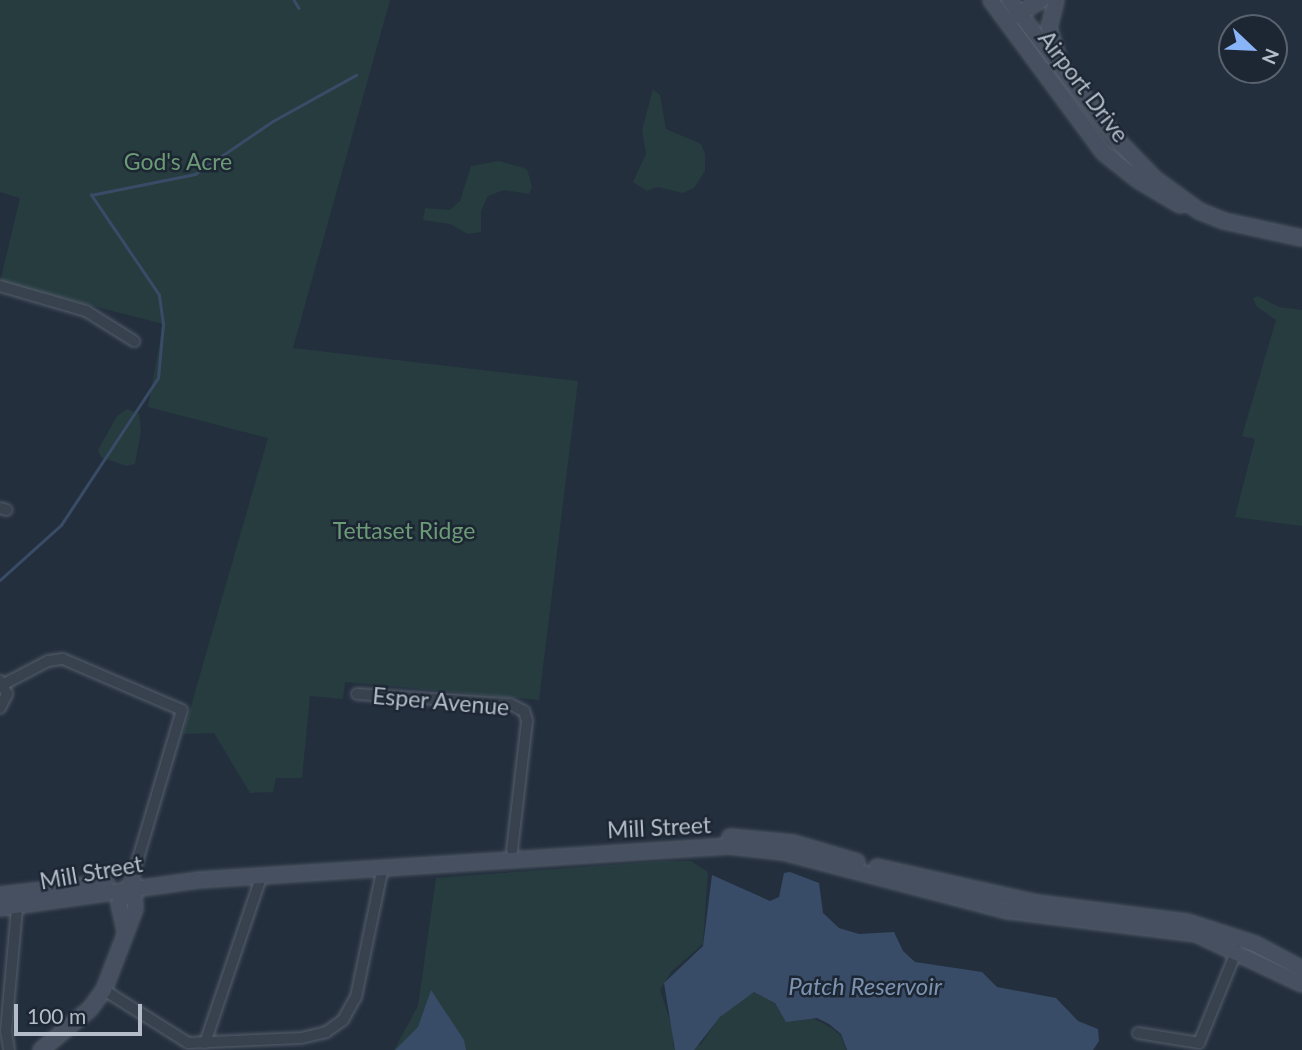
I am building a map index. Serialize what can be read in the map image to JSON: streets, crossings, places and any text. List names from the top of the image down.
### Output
{
  "streets": {
    "main road": ["Airport Drive", "Mill Street"],
    "street": ["Esper Avenue"]
  },
  "crossings": [
    ["Esper Avenue", "Mill Street"]
  ],
  "water": ["Patch Reservoir"],
  "parks": ["God's Acre", "Tettaset Ridge"],
  "scale_bar": "100 m",
  "north": "bottom right"
}
